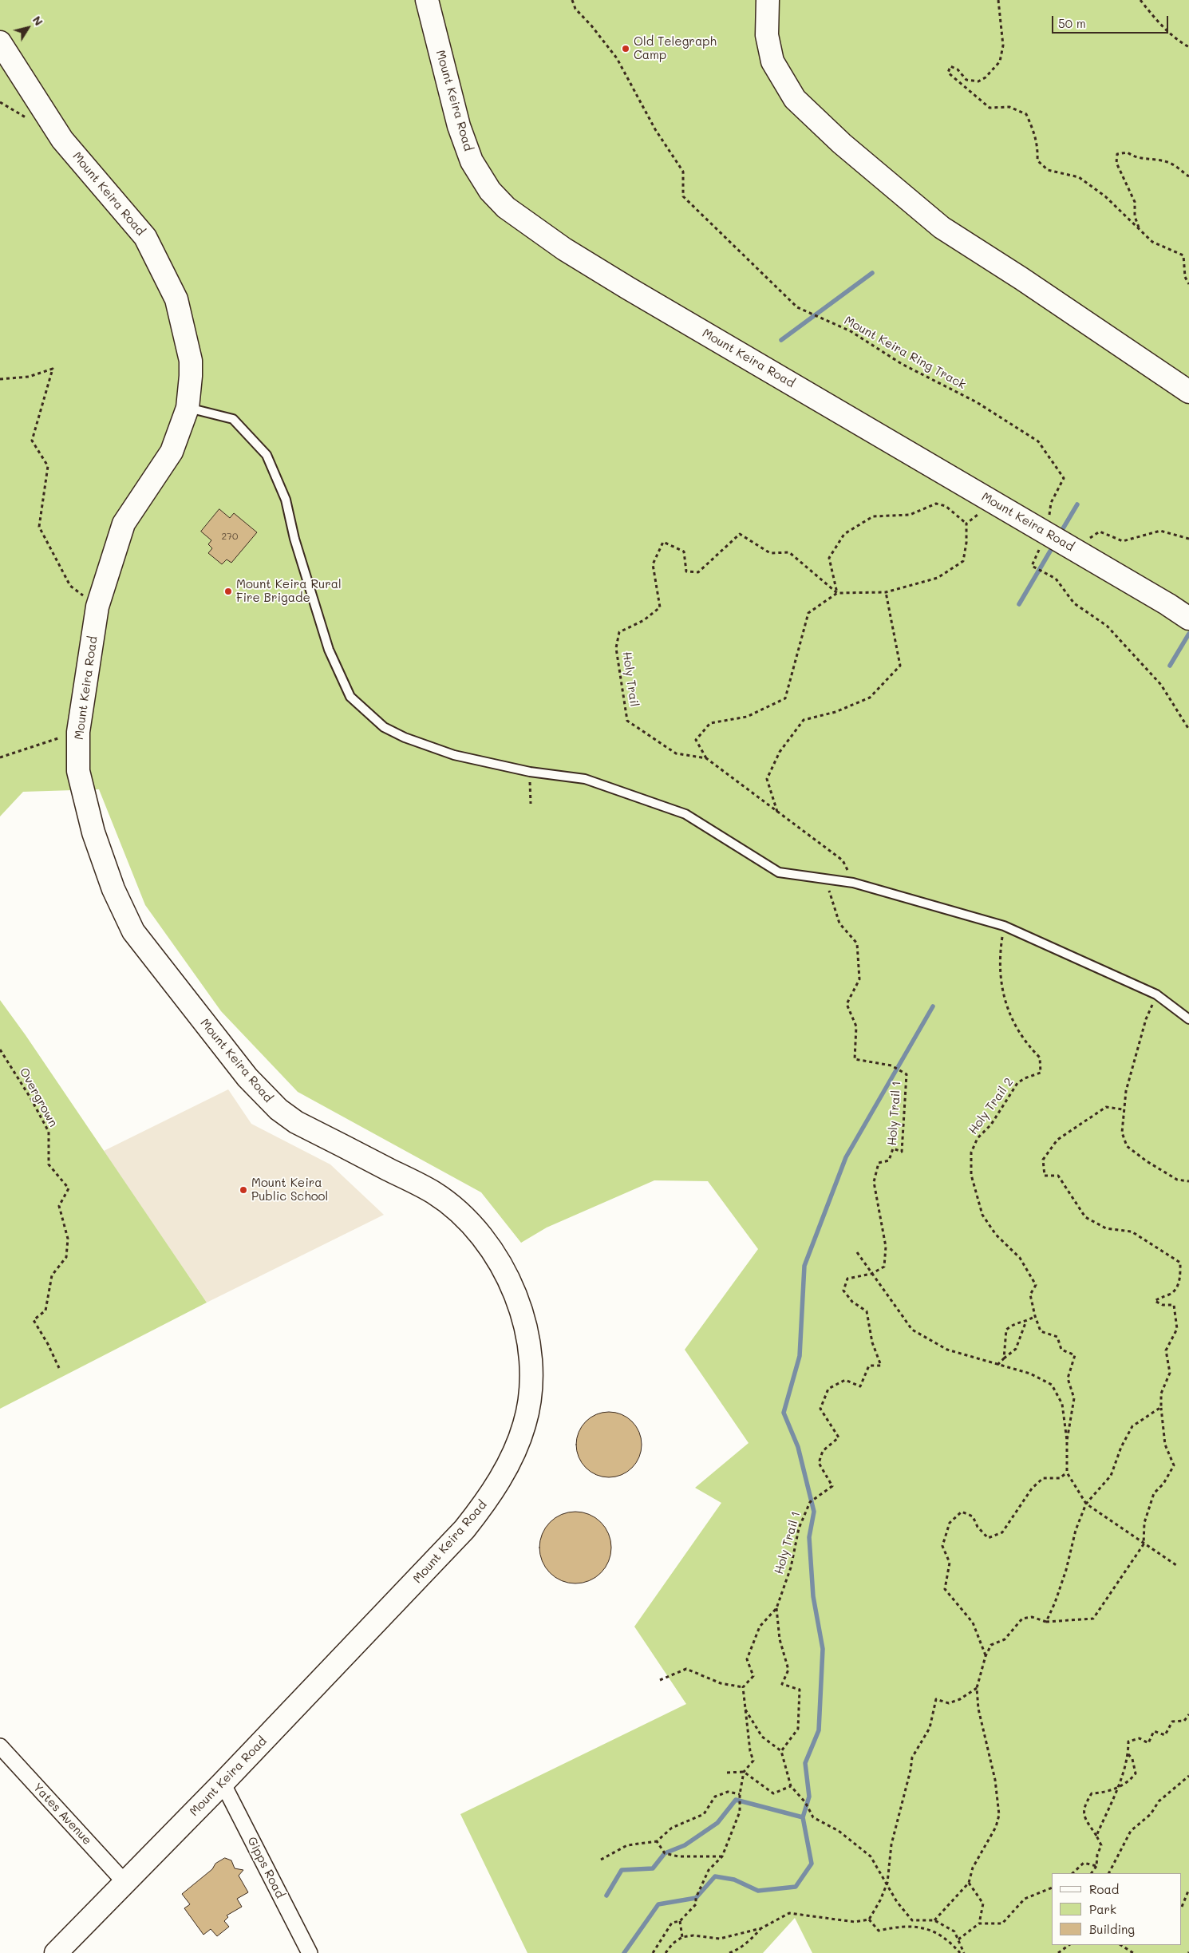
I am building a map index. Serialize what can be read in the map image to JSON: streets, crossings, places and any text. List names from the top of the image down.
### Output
{
  "streets": {
    "main road": ["Mount Keira Road"],
    "street": ["Yates Avenue", "Gipps Road"],
    "path": [
      "Mount Keira Ring Track",
      "Holy Trail",
      "Overgrown",
      "Holy Trail 2",
      "Holy Trail 1"
    ]
  },
  "crossings": [
    ["Mount Keira Road", "Mount Keira Ring Track"],
    ["Mount Keira Road", "Yates Avenue"],
    ["Mount Keira Road", "Gipps Road"]
  ],
  "places": ["Old Telegraph Camp", "Mount Keira Rural Fire Brigade", "Mount Keira Public School"],
  "house_numbers": ["270"],
  "legend": ["Road", "Park", "Building"],
  "scale_bar": "50 m",
  "north": "top right"
}
